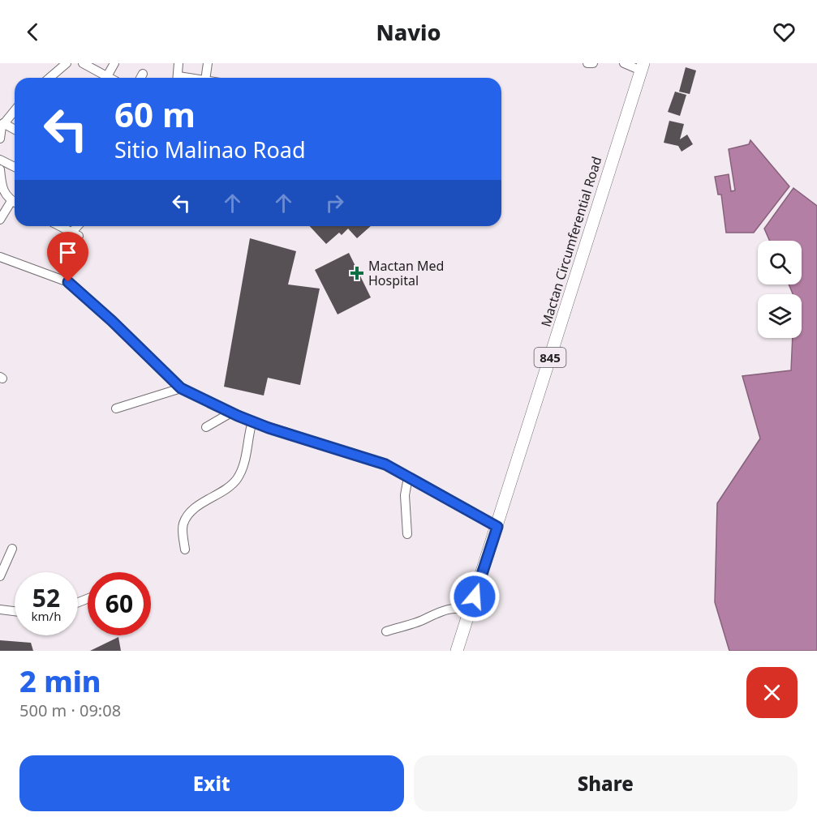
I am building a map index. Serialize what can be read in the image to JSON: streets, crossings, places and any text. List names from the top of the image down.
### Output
{
  "streets": {
    "main road": ["Mactan Circumferential Road", "845"]
  },
  "places": {
    "health": ["Mactan Med Hospital"]
  },
  "page": {
    "header": "Navio",
    "turn": ["60 m", "Sitio Malinao Road"],
    "speed": "52 km/h",
    "limit": "60",
    "heading": ["2 min", "500 m · 09:08"],
    "buttons": ["Exit", "Share"]
  }
}
